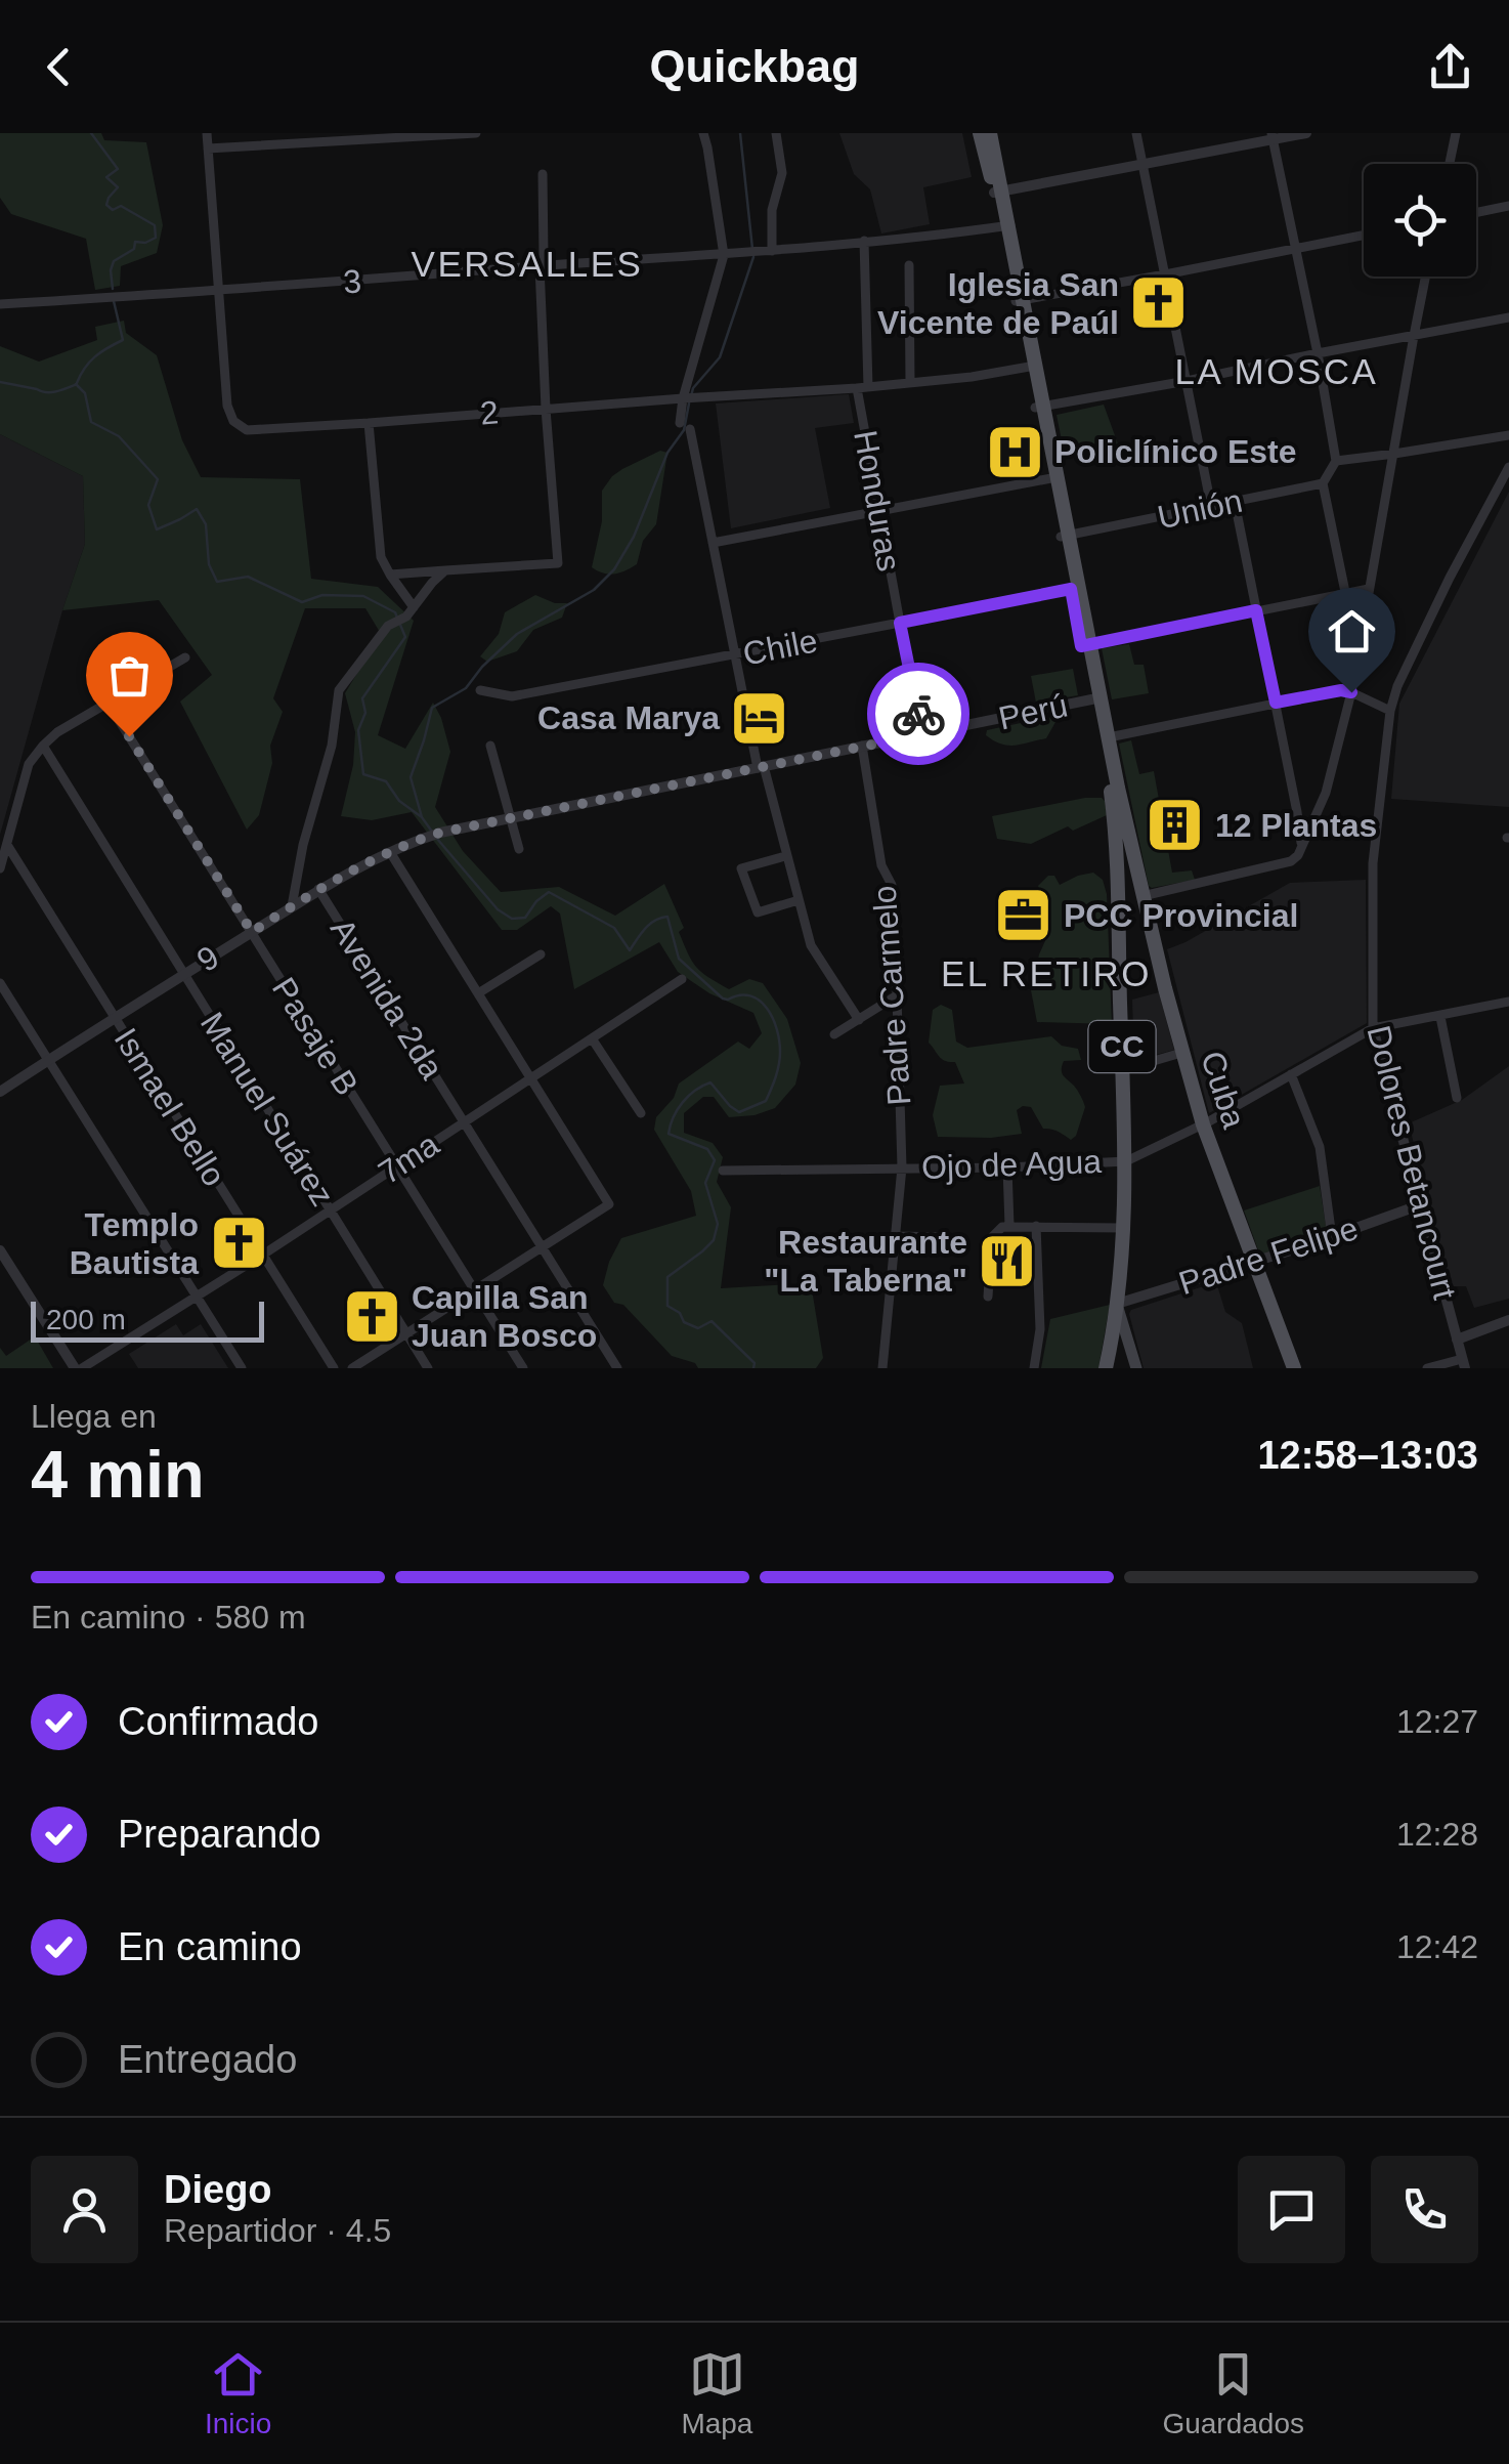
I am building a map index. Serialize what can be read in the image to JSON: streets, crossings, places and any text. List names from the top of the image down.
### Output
{
  "streets": {
    "main road": ["CC", "Cuba"],
    "street": [
      "3",
      "2",
      "Honduras",
      "Unión",
      "Chile",
      "Perú",
      "9",
      "Padre Carmelo",
      "Avenida 2da",
      "Pasaje B",
      "Ismael Bello",
      "Manuel Suárez",
      "7ma",
      "Dolores Betancourt",
      "Ojo de Agua",
      "Padre Felipe"
    ]
  },
  "crossings": [
    ["3", "2"],
    ["3", "Honduras"],
    ["3", "CC"],
    ["2", "Honduras"],
    ["2", "CC"],
    ["Honduras", "Chile"],
    ["Honduras", "Perú"],
    ["Unión", "CC"],
    ["Chile", "CC"],
    ["Perú", "9"],
    ["Perú", "Padre Carmelo"],
    ["Perú", "CC"],
    ["9", "Avenida 2da"],
    ["9", "Pasaje B"],
    ["9", "Ismael Bello"],
    ["9", "Manuel Suárez"],
    ["Padre Carmelo", "Ojo de Agua"],
    ["Avenida 2da", "7ma"],
    ["Pasaje B", "7ma"],
    ["CC", "Cuba"],
    ["CC", "Ojo de Agua"],
    ["CC", "Padre Felipe"],
    ["Cuba", "Ojo de Agua"],
    ["Cuba", "Padre Felipe"],
    ["Ismael Bello", "7ma"],
    ["Manuel Suárez", "7ma"],
    ["Dolores Betancourt", "Ojo de Agua"],
    ["Dolores Betancourt", "Padre Felipe"]
  ],
  "districts": ["VERSALLES", "LA MOSCA", "EL RETIRO"],
  "places": {
    "church": ["Iglesia San Vicente de Paúl", "Templo Bautista", "Capilla San Juan Bosco"],
    "hospital": ["Policlínico Este"],
    "hotel": ["Casa Marya"],
    "building": ["12 Plantas"],
    "office": ["PCC Provincial"],
    "restaurant": ["Restaurante \"La Taberna\""]
  },
  "scale_bar": "200 m",
  "page": {
    "header": "Quickbag",
    "scale": "200 m",
    "heading": ["4 min", "Llega en", "12:58–13:03"],
    "panel": ["Diego", "Repartidor · 4.5"],
    "bar": "En camino · 580 m",
    "list": [
      ["Confirmado", "12:27"],
      ["Preparando", "12:28"],
      ["En camino", "12:42"],
      "Entregado"
    ],
    "tabs": ["Inicio", "Mapa", "Guardados"]
  }
}
